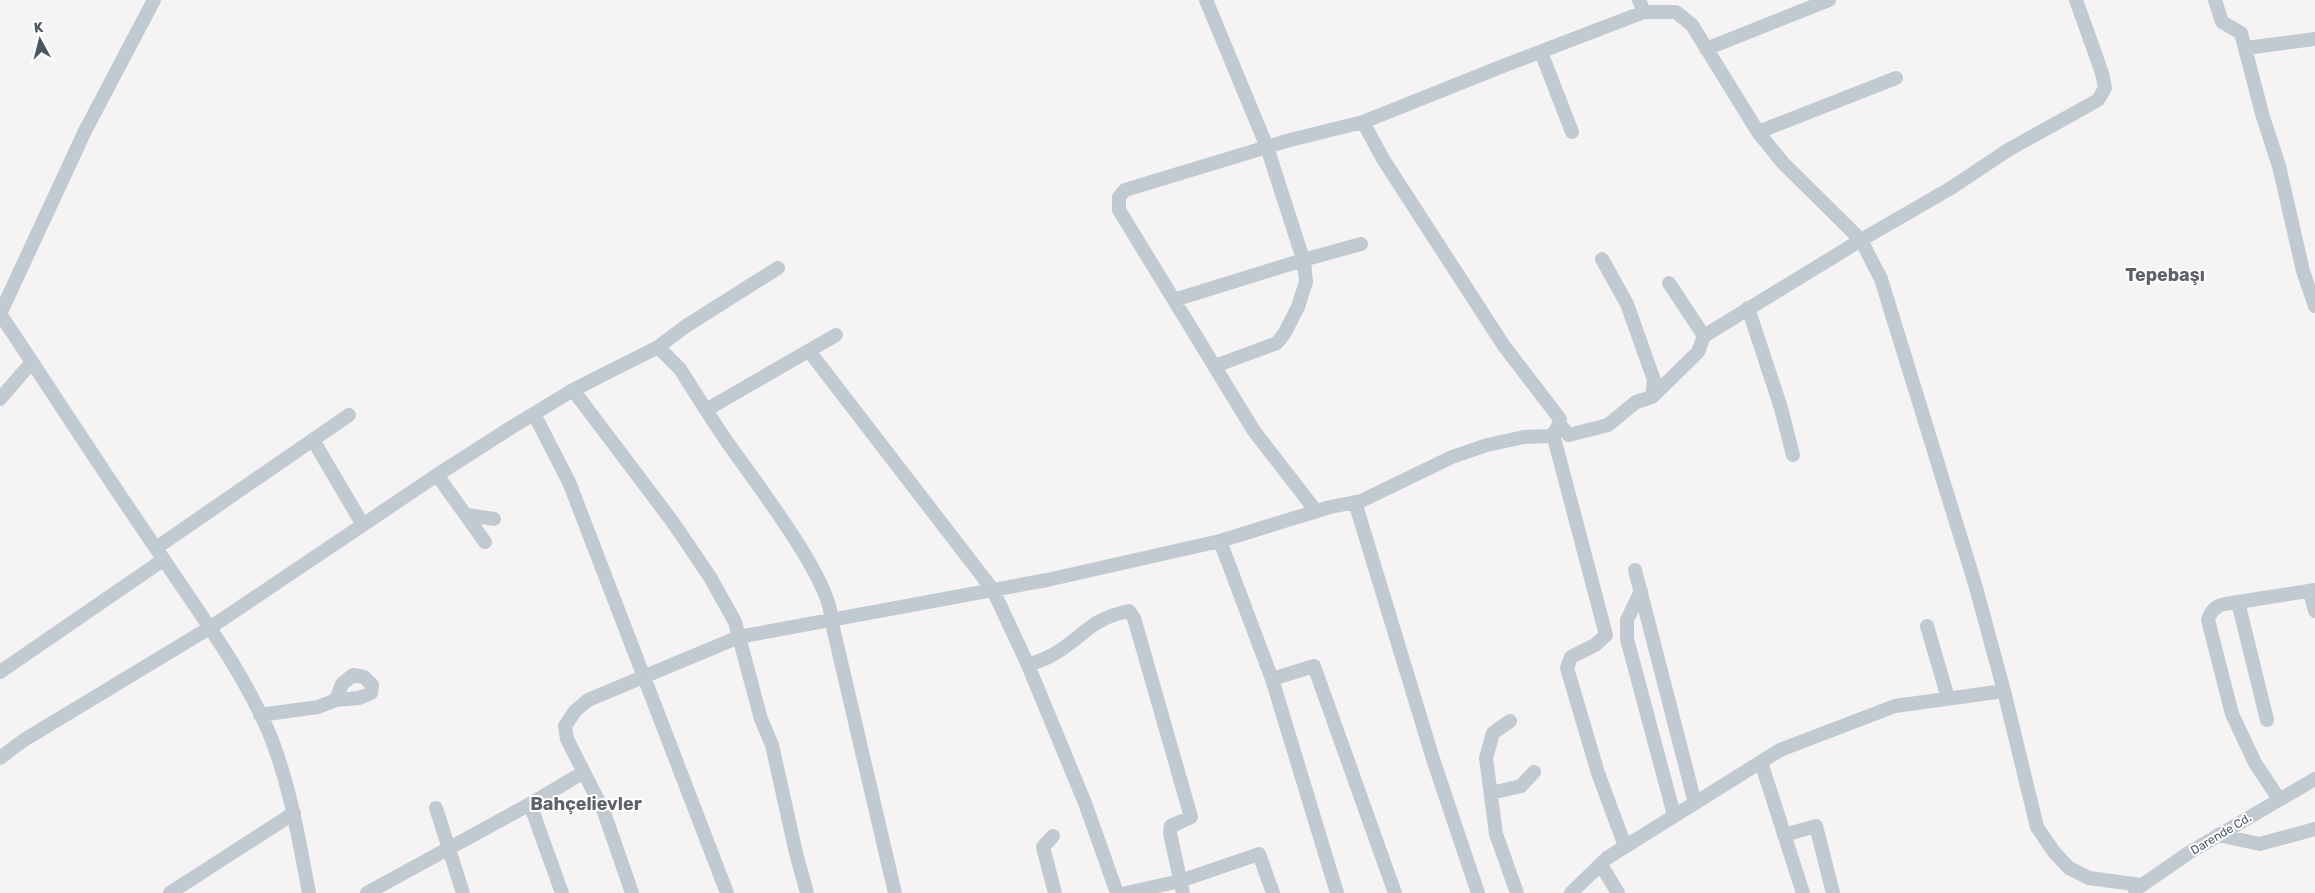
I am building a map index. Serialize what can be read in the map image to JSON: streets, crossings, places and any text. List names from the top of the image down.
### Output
{
  "streets": {
    "street": ["Darende Cd."]
  },
  "districts": ["Tepebaşı", "Bahçelievler"],
  "north": "top"
}
